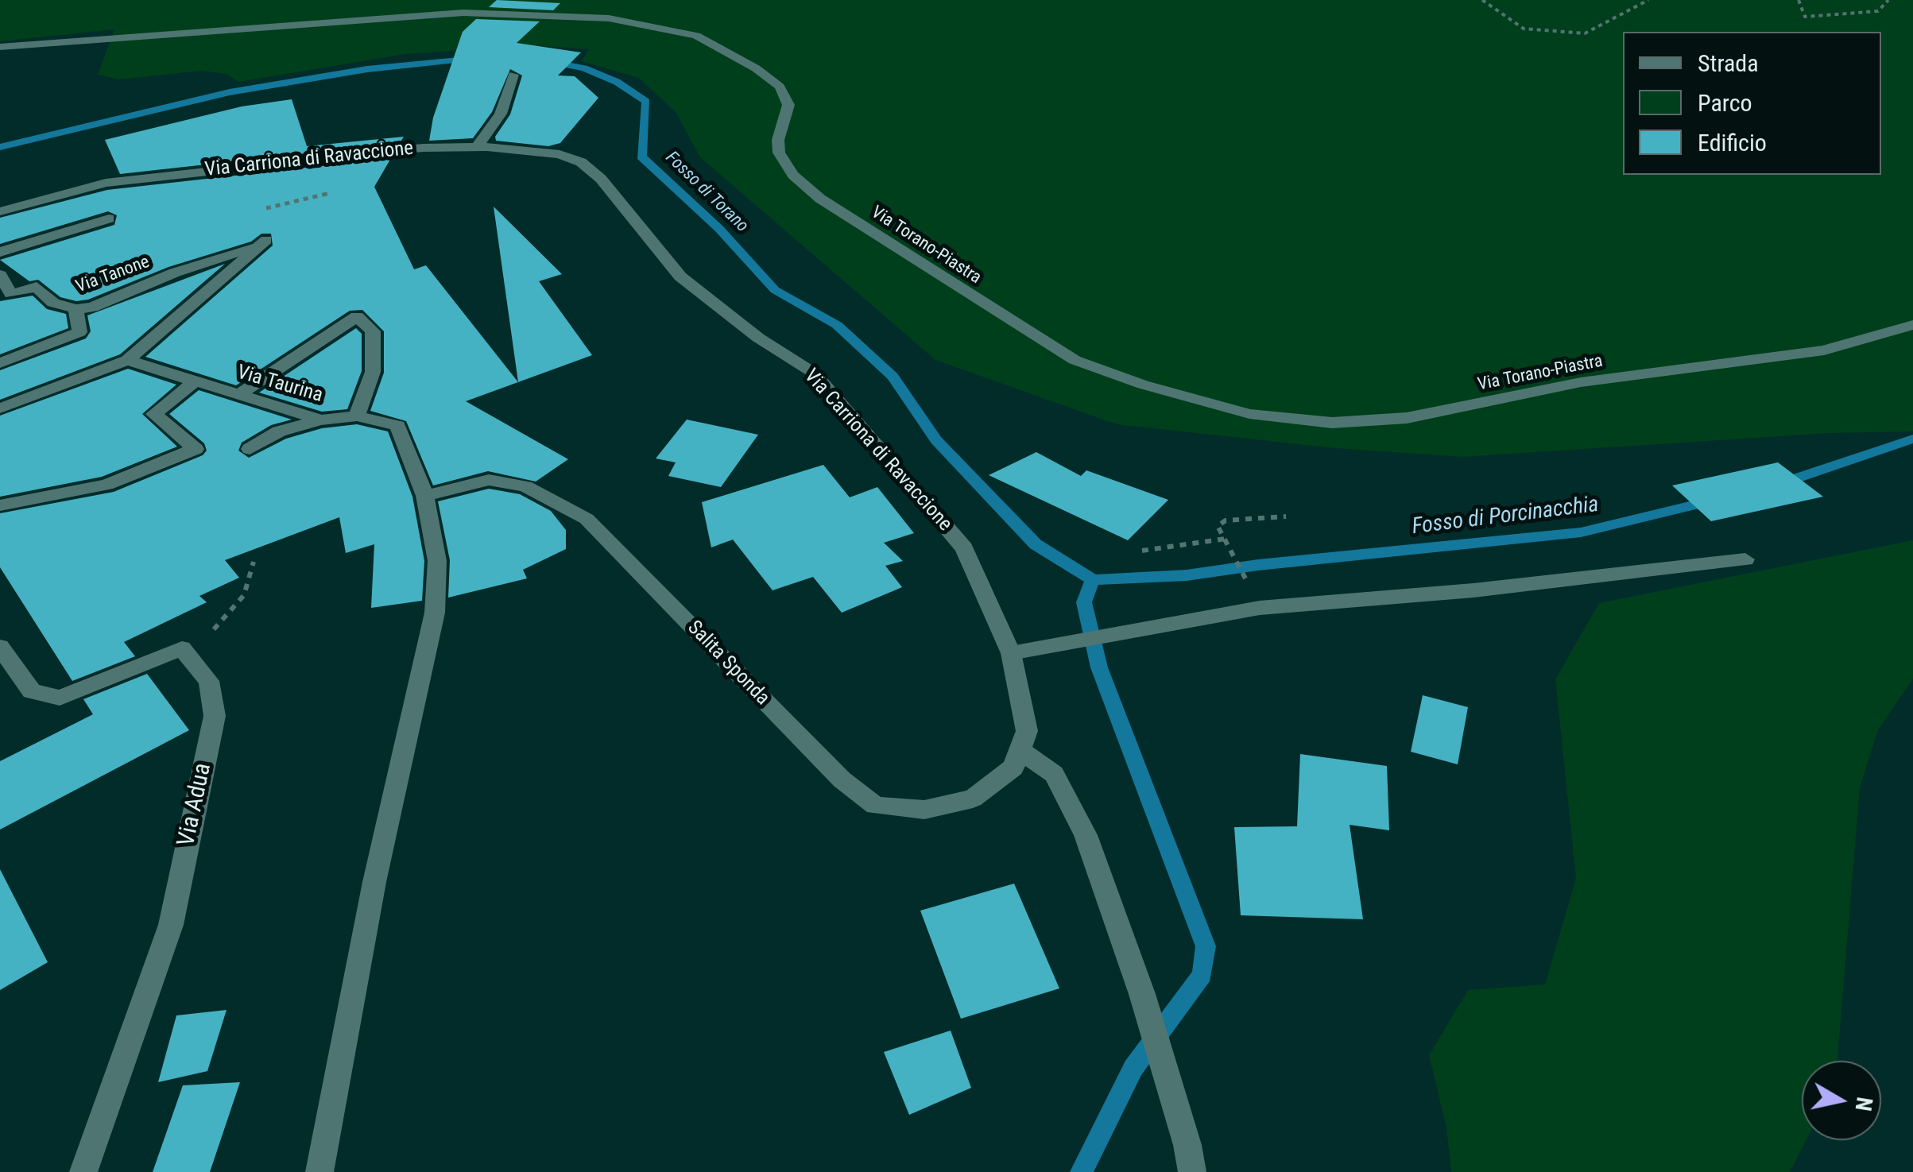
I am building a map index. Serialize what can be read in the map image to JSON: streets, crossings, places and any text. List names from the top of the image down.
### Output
{
  "streets": {
    "street": [
      "Via Carriona di Ravaccione",
      "Via Torano-Piastra",
      "Via Tanone",
      "Via Taurina",
      "Salita Sponda",
      "Via Adua"
    ]
  },
  "crossings": [
    ["Via Carriona di Ravaccione", "Salita Sponda"],
    ["Via Taurina", "Salita Sponda"]
  ],
  "water": ["Fosso di Torano", "Fosso di Porcinacchia"],
  "legend": ["Strada", "Parco", "Edificio"],
  "north": "right"
}
